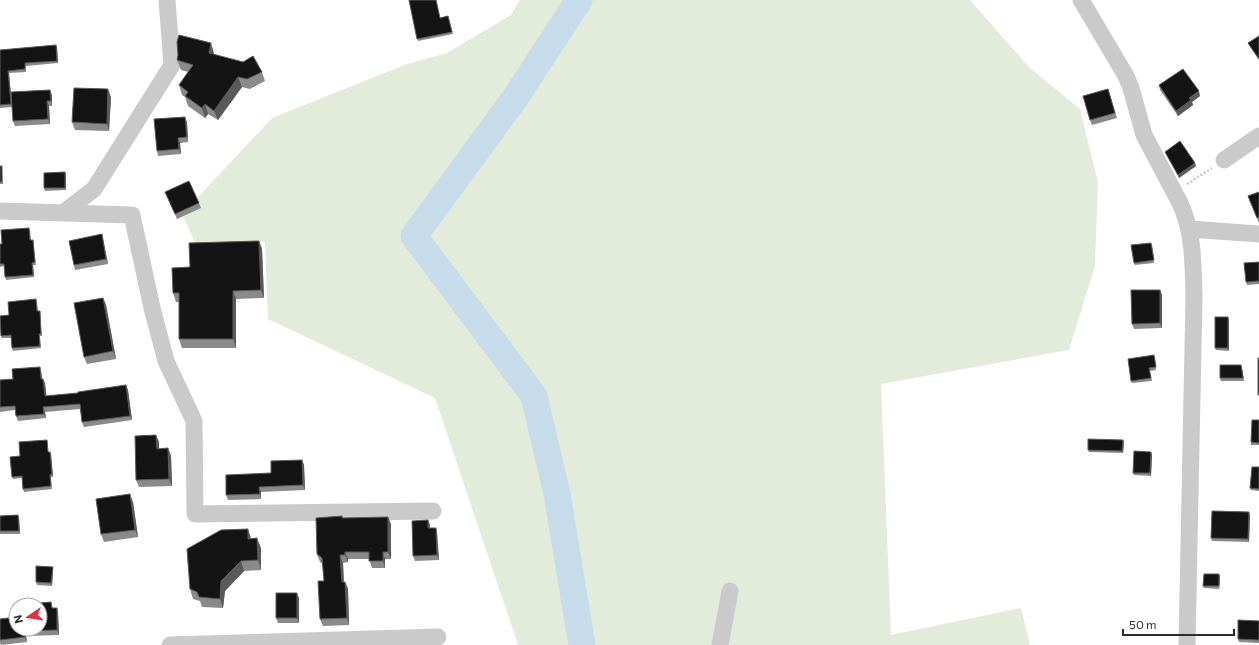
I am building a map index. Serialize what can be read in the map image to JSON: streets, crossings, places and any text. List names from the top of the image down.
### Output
{
  "scale_bar": "50 m",
  "north": "left"
}
